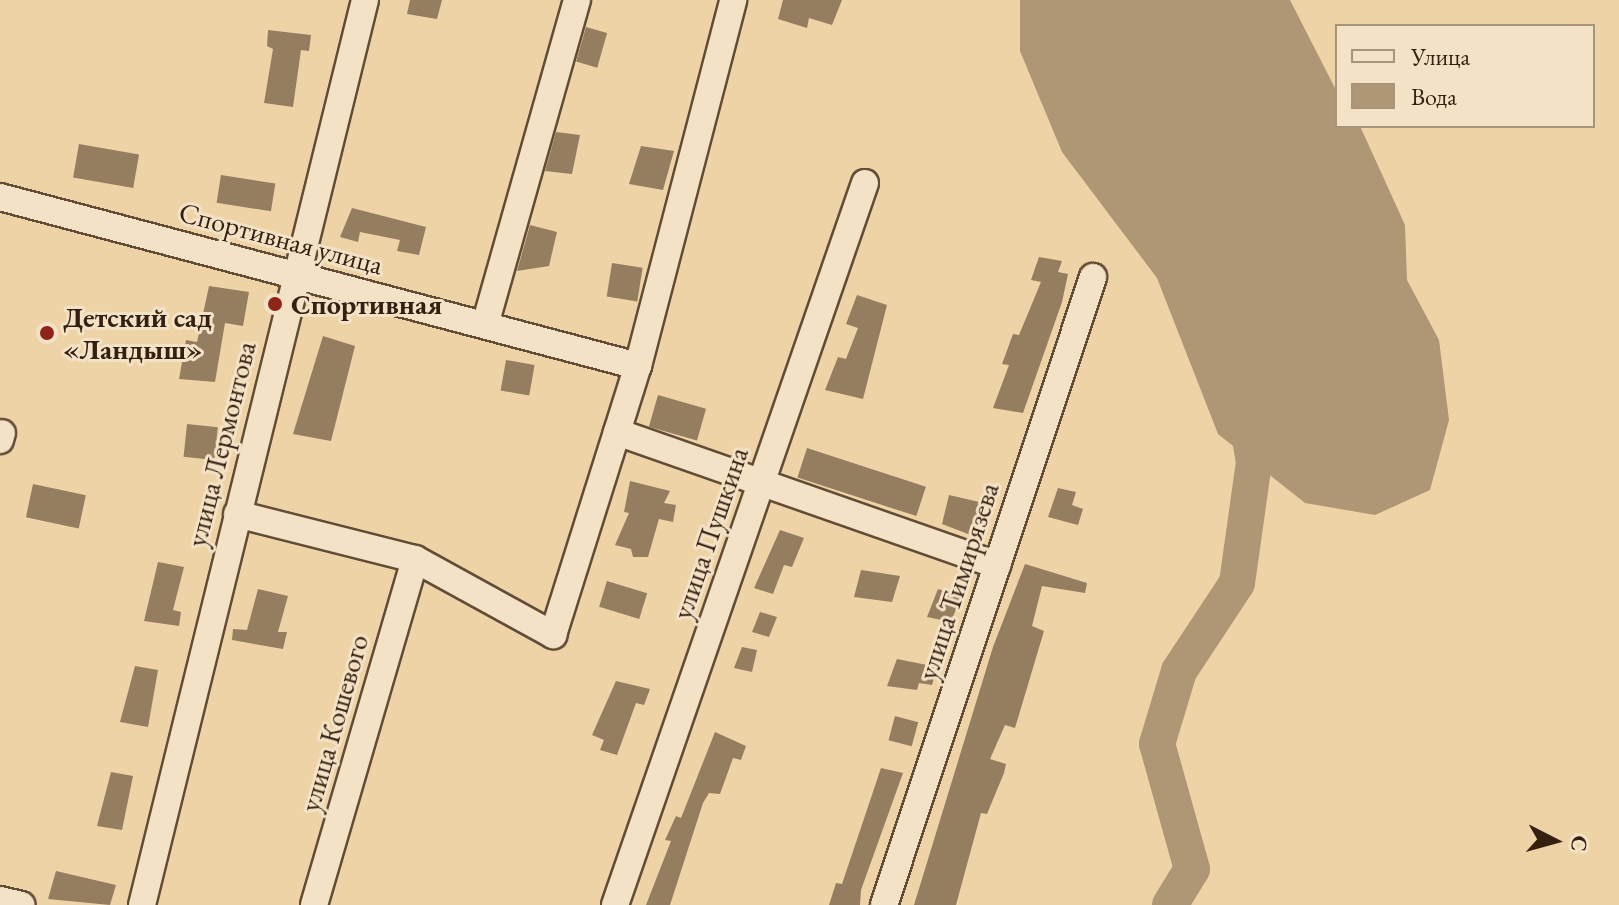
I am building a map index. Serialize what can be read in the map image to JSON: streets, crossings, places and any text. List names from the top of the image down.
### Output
{
  "streets": {
    "street": [
      "Спортивная улица",
      "улица Лермонтова",
      "улица Пушкина",
      "улица Тимирязева",
      "улица Кошевого"
    ]
  },
  "crossings": [
    ["Спортивная улица", "улица Лермонтова"]
  ],
  "places": ["Спортивная", "Детский сад «Ландыш»"],
  "legend": ["Улица", "Вода"],
  "north": "right"
}
